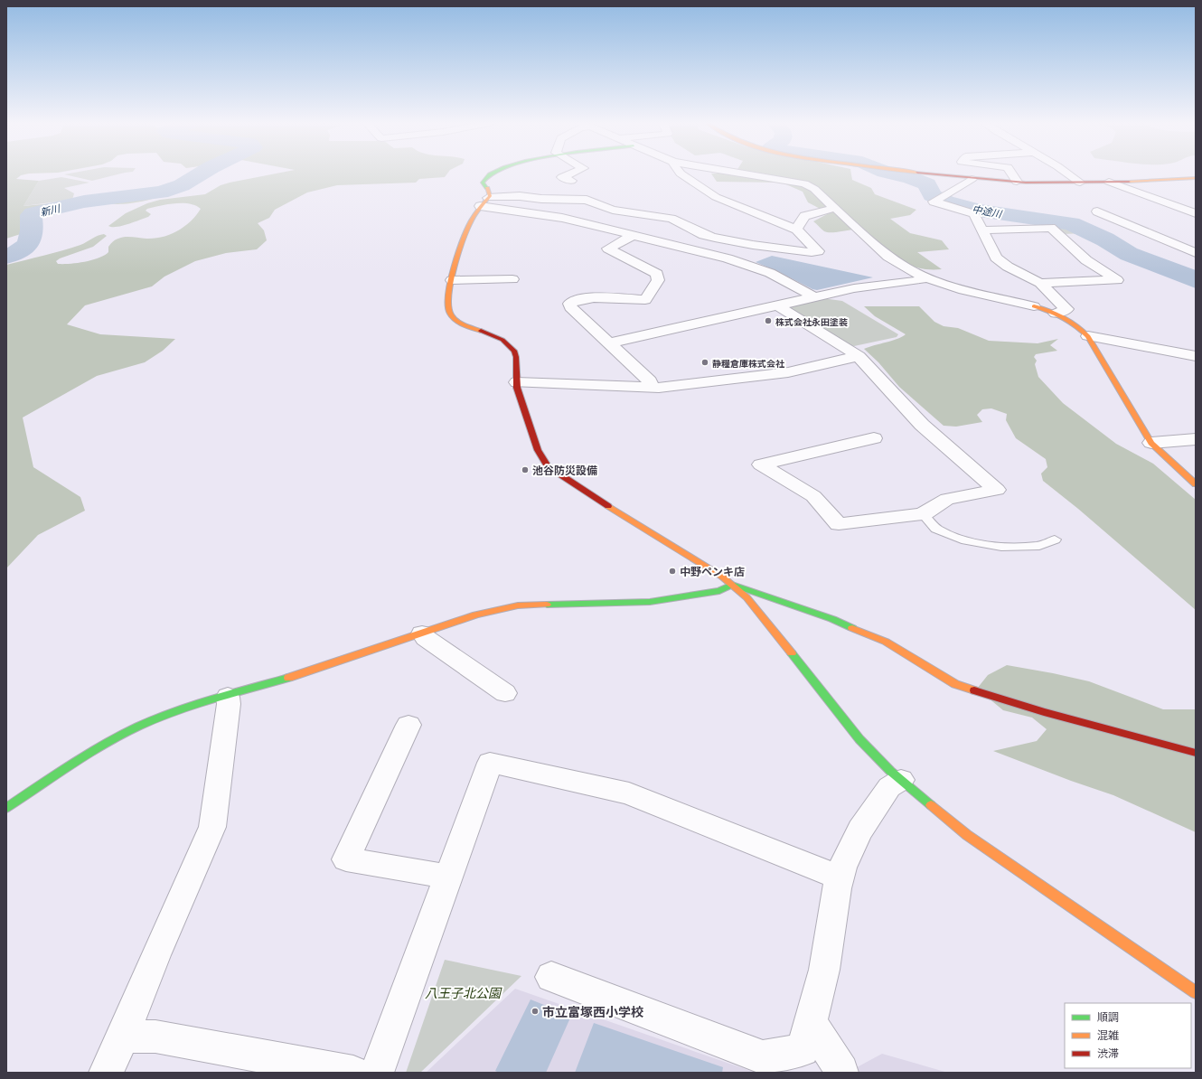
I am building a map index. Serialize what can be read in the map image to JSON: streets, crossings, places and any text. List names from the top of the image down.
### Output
{
  "water": ["新川", "中途川"],
  "parks": ["八王子北公園"],
  "places": [
    "株式会社永田塗装",
    "静糧倉庫株式会社",
    "池谷防災設備",
    "中野ペンキ店",
    "市立富塚西小学校"
  ],
  "legend": ["順調", "混雑", "渋滞"]
}
